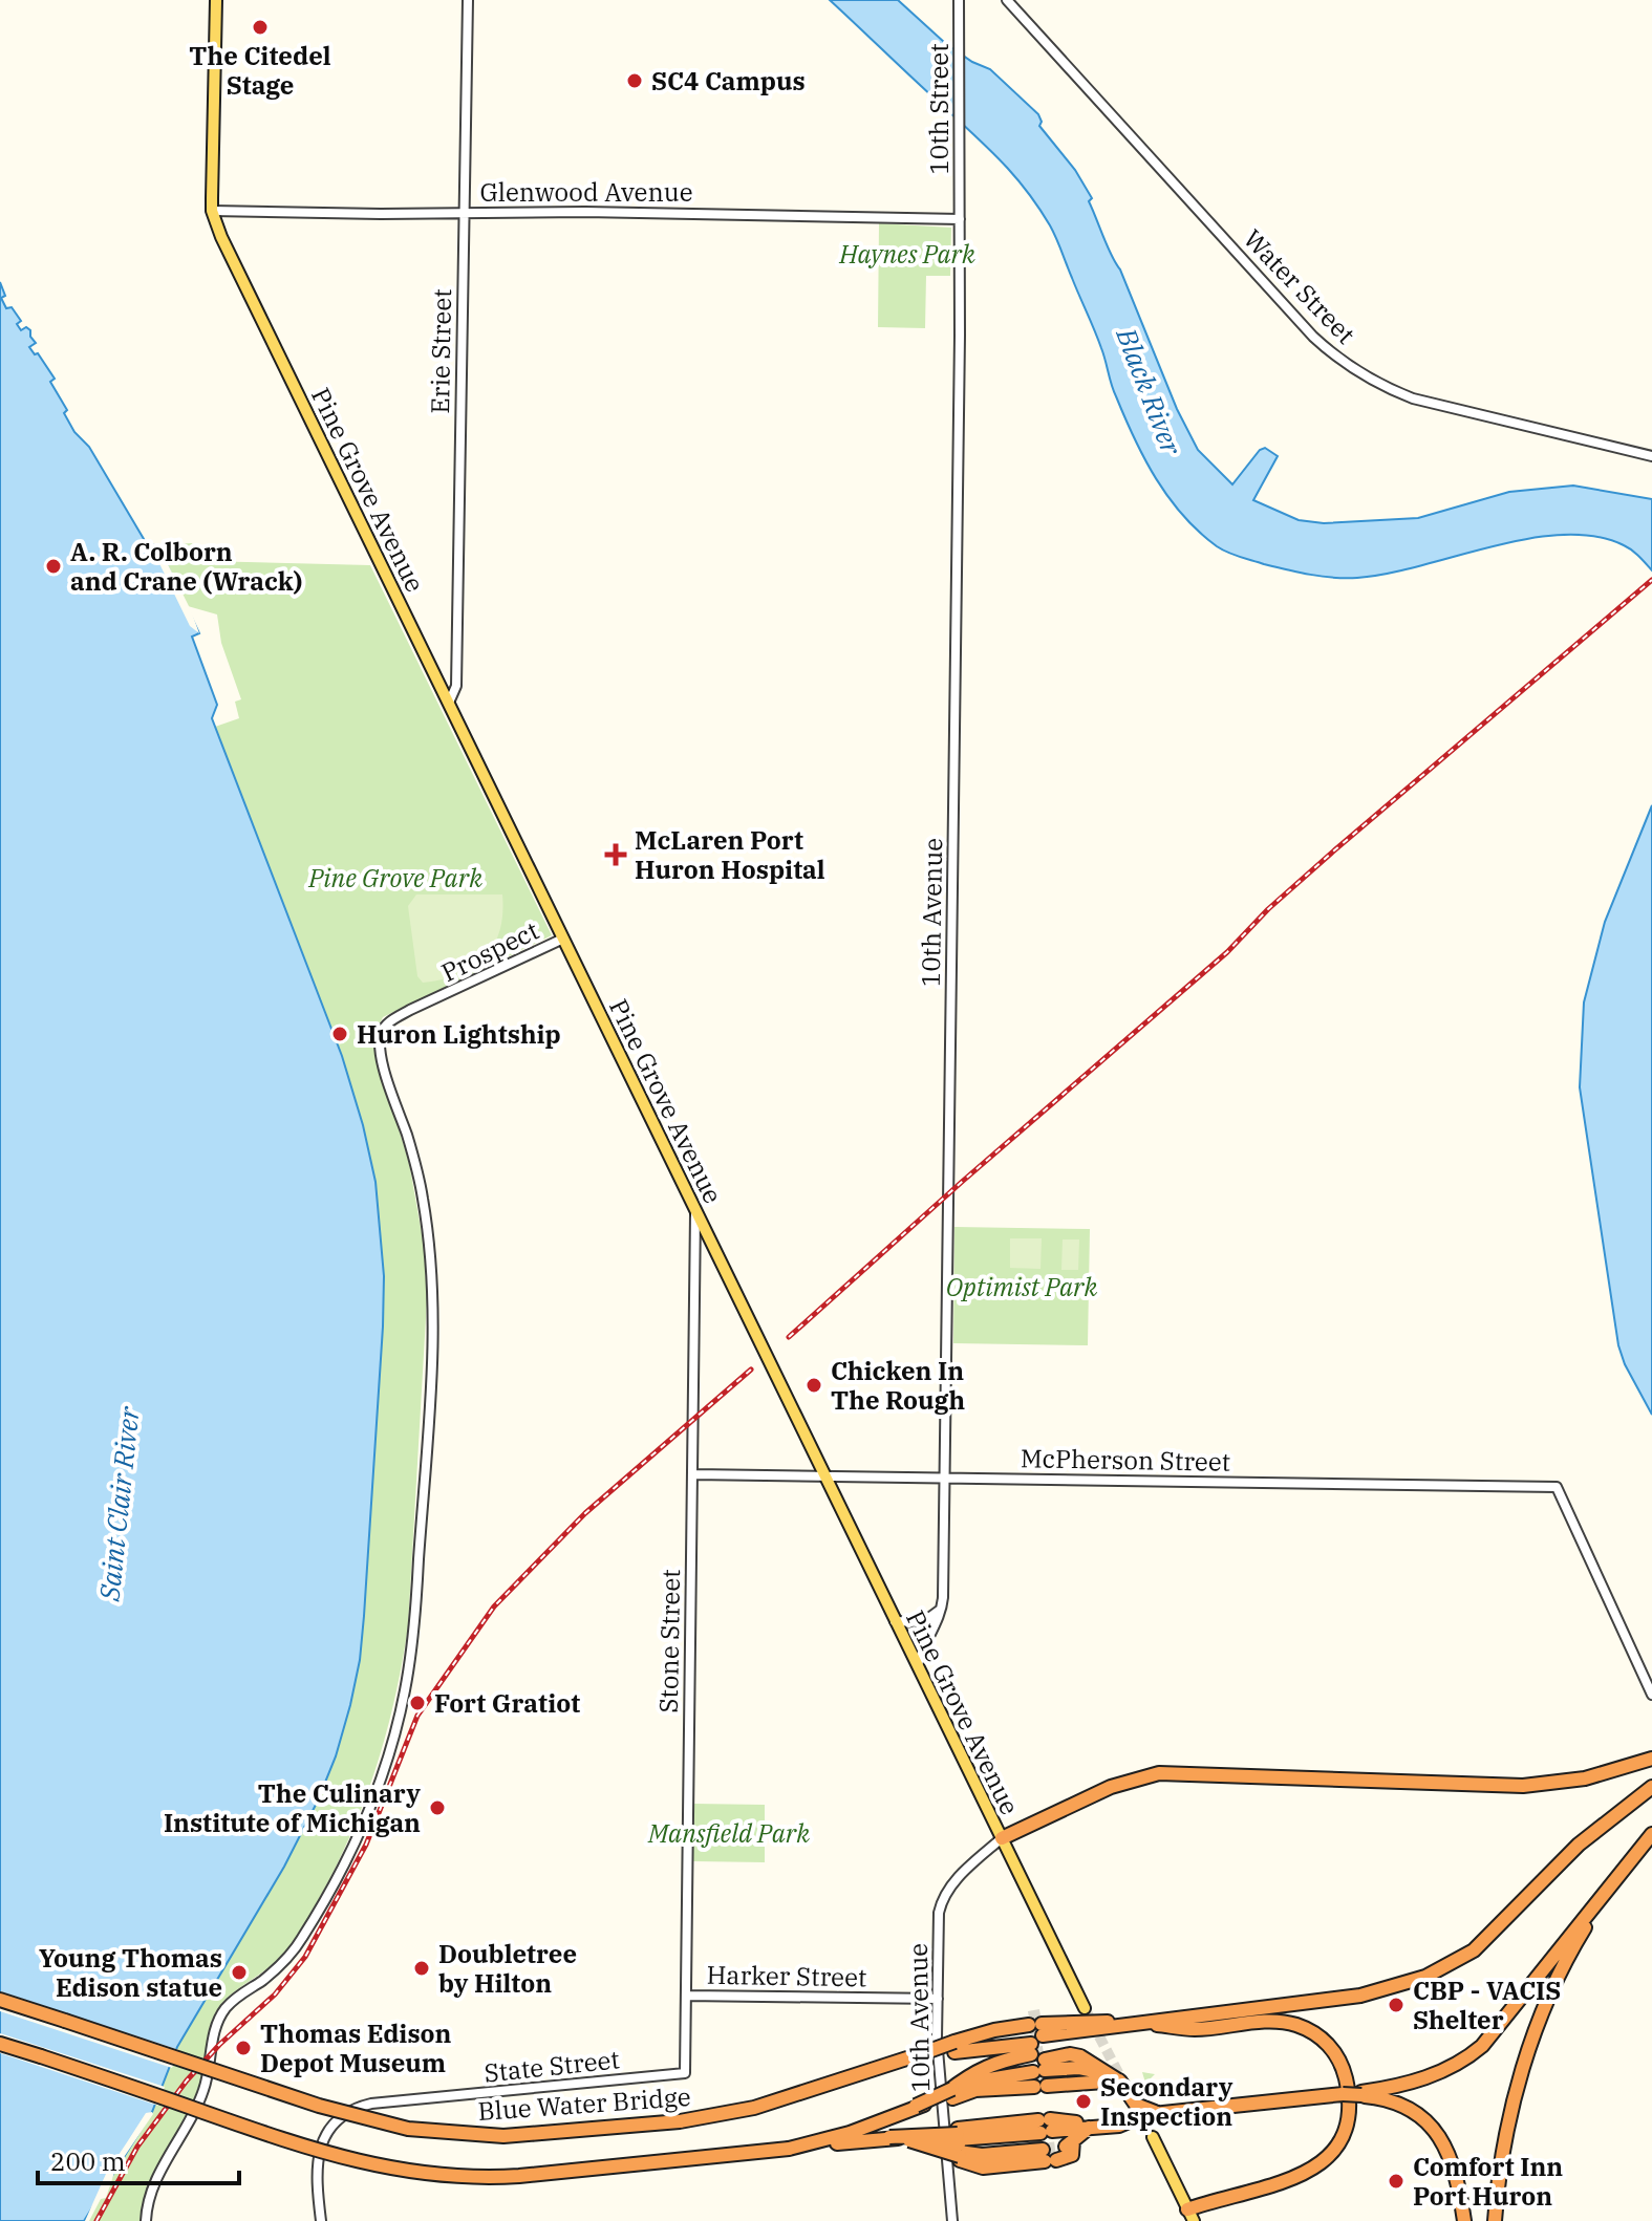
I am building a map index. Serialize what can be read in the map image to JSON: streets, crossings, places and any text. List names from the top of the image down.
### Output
{
  "streets": {
    "highway": ["Blue Water Bridge"],
    "main road": ["Pine Grove Avenue"],
    "street": [
      "10th Street",
      "Glenwood Avenue",
      "Water Street",
      "Erie Street",
      "10th Avenue",
      "Prospect",
      "McPherson Street",
      "Stone Street",
      "Harker Street",
      "State Street"
    ]
  },
  "crossings": [
    ["10th Street", "Glenwood Avenue"],
    ["10th Street", "10th Avenue"],
    ["Glenwood Avenue", "Erie Street"],
    ["Glenwood Avenue", "Pine Grove Avenue"],
    ["Glenwood Avenue", "10th Avenue"],
    ["Erie Street", "Pine Grove Avenue"],
    ["Pine Grove Avenue", "10th Avenue"],
    ["Pine Grove Avenue", "Prospect"],
    ["Pine Grove Avenue", "McPherson Street"],
    ["Pine Grove Avenue", "Stone Street"],
    ["10th Avenue", "McPherson Street"],
    ["10th Avenue", "Harker Street"],
    ["McPherson Street", "Stone Street"],
    ["Stone Street", "Harker Street"],
    ["Stone Street", "State Street"]
  ],
  "water": ["Black River", "Saint Clair River"],
  "parks": [
    "Haynes Park",
    "Pine Grove Park",
    "Optimist Park",
    "Mansfield Park"
  ],
  "places": {
    "other": [
      "The Citedel Stage",
      "SC4 Campus",
      "A. R. Colborn and Crane (Wrack)",
      "Huron Lightship",
      "Chicken In The Rough",
      "Fort Gratiot",
      "The Culinary Institute of Michigan",
      "Doubletree by Hilton",
      "Young Thomas Edison statue",
      "CBP - VACIS Shelter",
      "Thomas Edison Depot Museum",
      "Secondary Inspection",
      "Comfort Inn Port Huron"
    ],
    "health": ["McLaren Port Huron Hospital"]
  },
  "scale_bar": "200 m"
}
